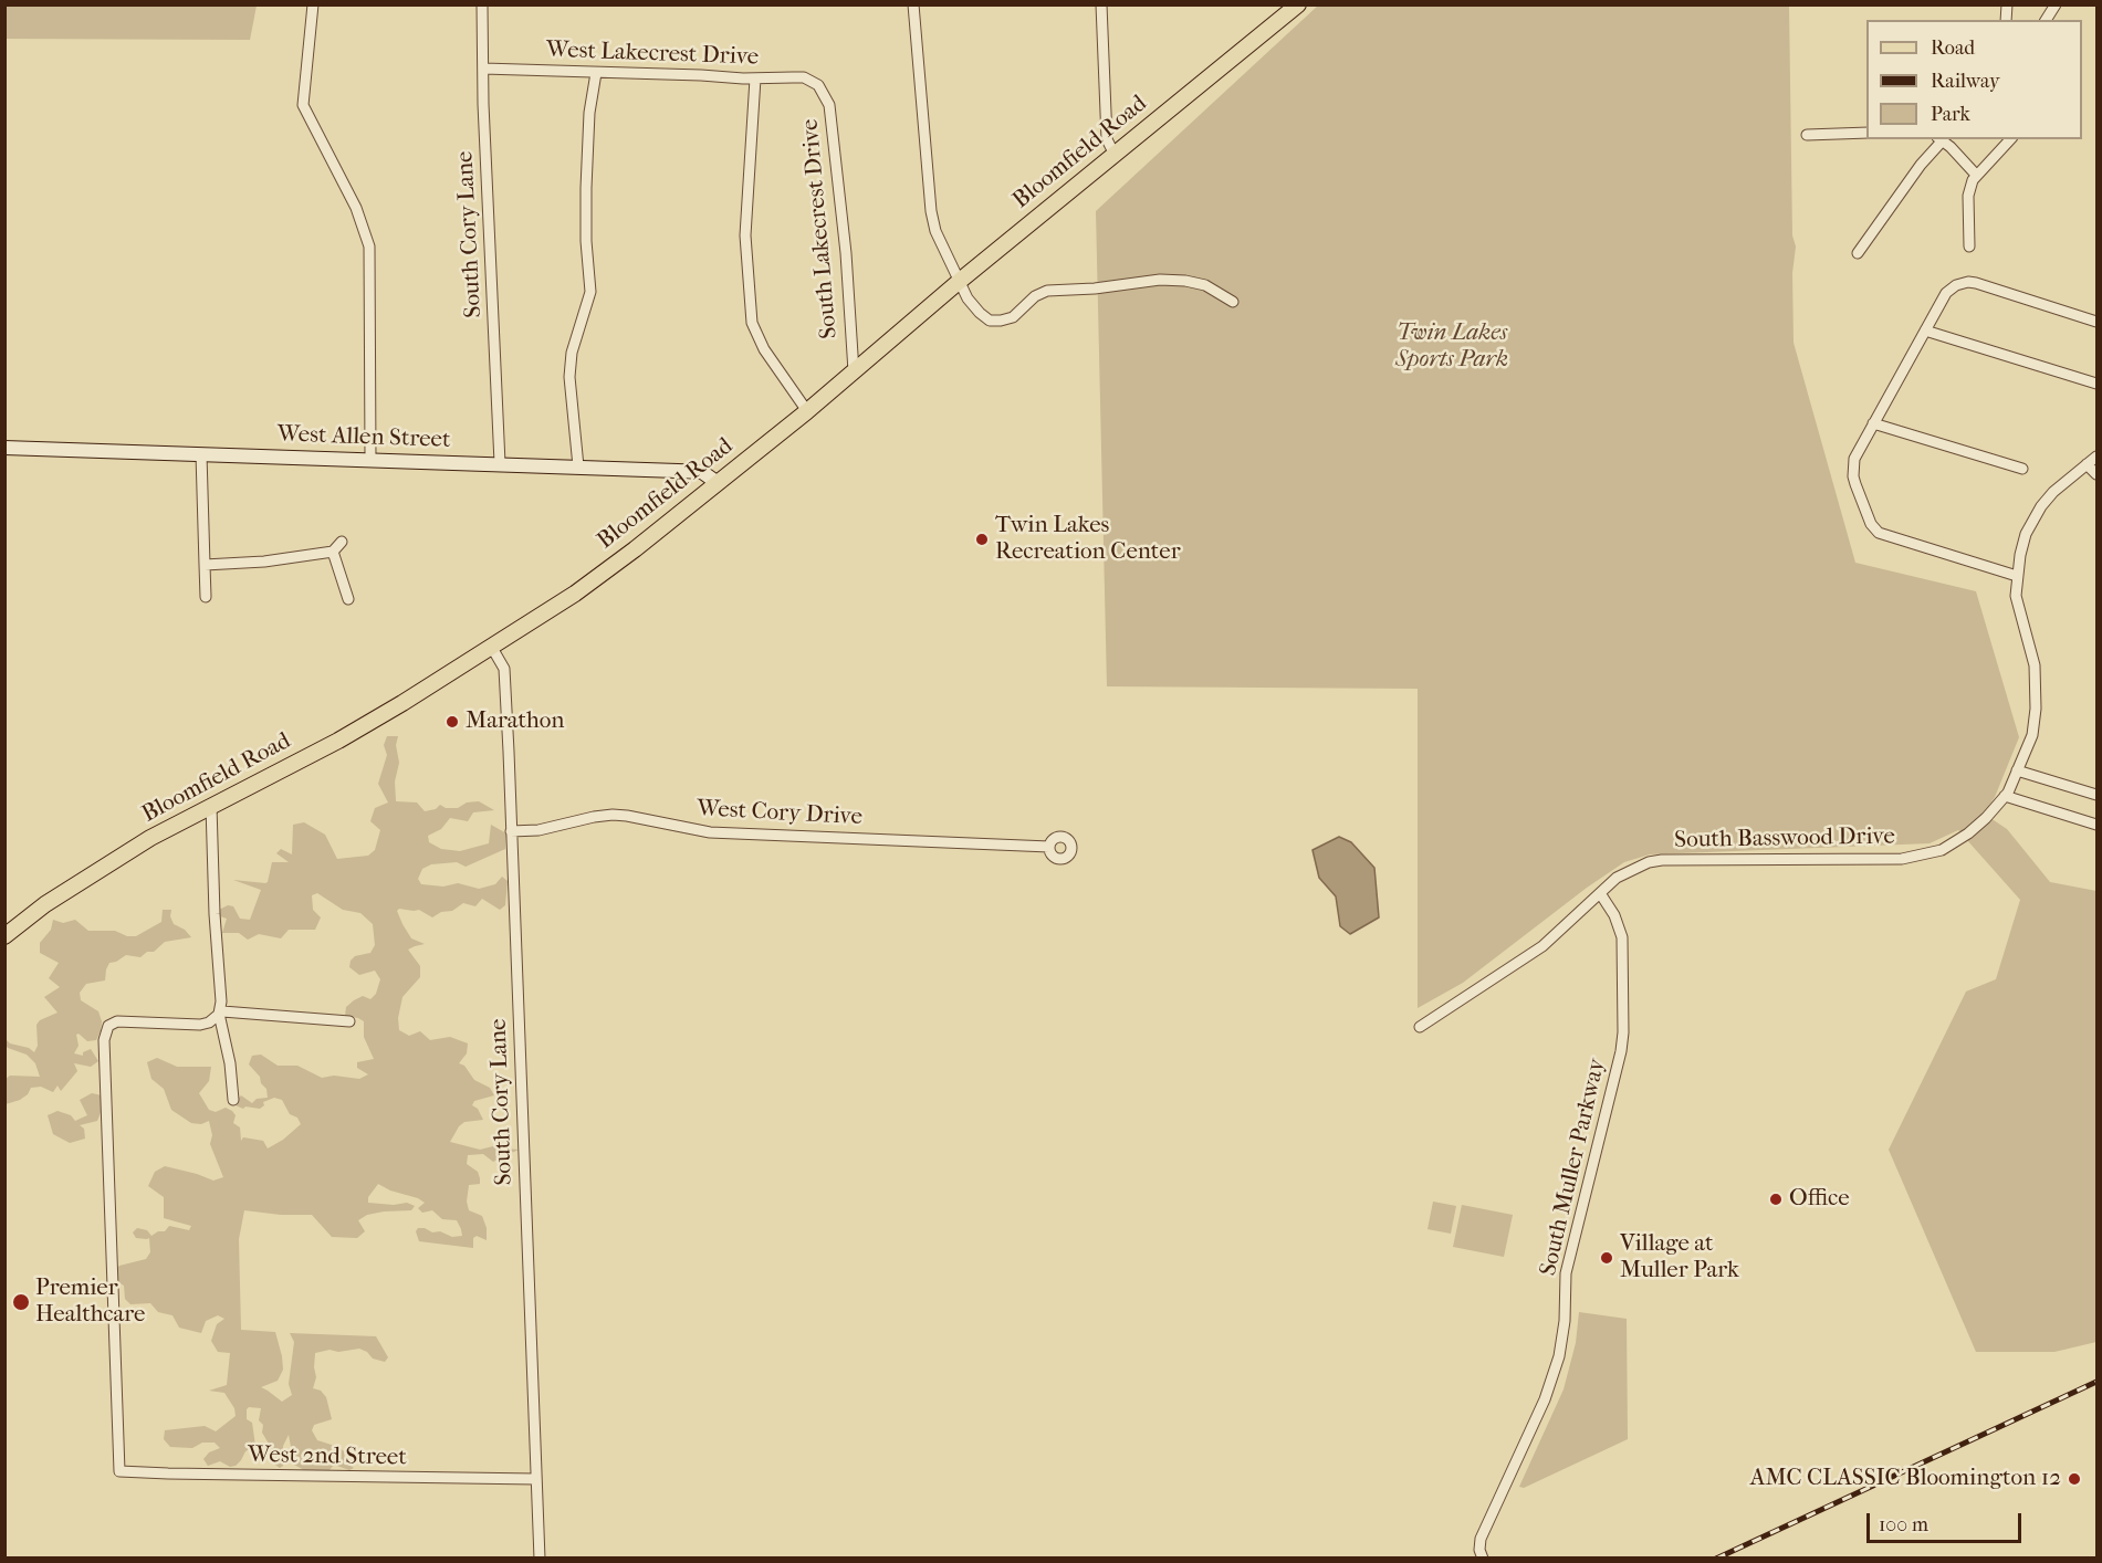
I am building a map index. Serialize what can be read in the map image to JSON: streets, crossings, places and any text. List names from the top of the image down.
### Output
{
  "streets": {
    "main road": ["Bloomfield Road"],
    "street": [
      "West Lakecrest Drive",
      "South Lakecrest Drive",
      "South Cory Lane",
      "West Allen Street",
      "West Cory Drive",
      "South Basswood Drive",
      "South Muller Parkway",
      "West 2nd Street"
    ]
  },
  "crossings": [
    ["West Lakecrest Drive", "South Lakecrest Drive"],
    ["West Lakecrest Drive", "South Cory Lane"],
    ["Bloomfield Road", "South Lakecrest Drive"],
    ["Bloomfield Road", "South Cory Lane"],
    ["Bloomfield Road", "West Allen Street"],
    ["South Cory Lane", "West Allen Street"],
    ["South Cory Lane", "West Cory Drive"],
    ["South Cory Lane", "West 2nd Street"],
    ["South Basswood Drive", "South Muller Parkway"]
  ],
  "parks": ["Twin Lakes Sports Park"],
  "places": [
    "Twin Lakes Recreation Center",
    "Marathon",
    "Office",
    "Village at Muller Park",
    "Premier Healthcare",
    "AMC CLASSIC Bloomington 12"
  ],
  "legend": ["Road", "Railway", "Park"],
  "scale_bar": "100 m"
}
